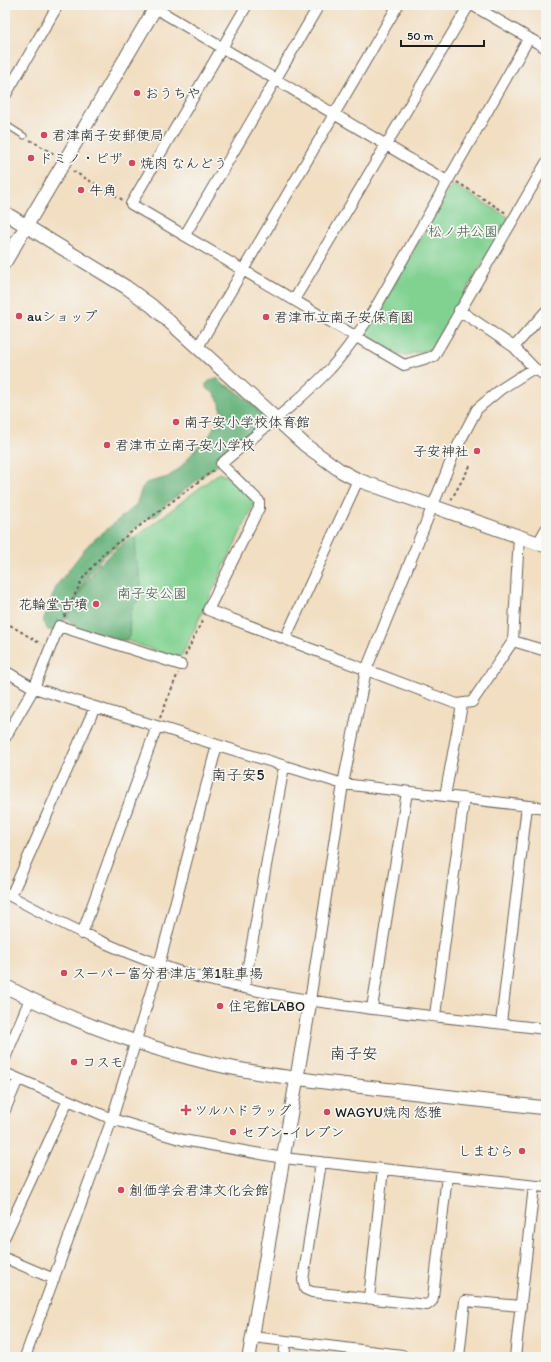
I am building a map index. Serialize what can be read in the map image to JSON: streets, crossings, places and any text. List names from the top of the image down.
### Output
{
  "districts": ["南子安5", "南子安"],
  "parks": ["松ノ井公園", "南子安公園"],
  "places": {
    "other": [
      "おうちや",
      "君津南子安郵便局",
      "ドミノ・ピザ",
      "焼肉 なんどう",
      "牛角",
      "auショップ",
      "君津市立南子安保育園",
      "南子安小学校体育館",
      "君津市立南子安小学校",
      "子安神社",
      "花輪堂古墳",
      "スーパー富分君津店 第1駐車場",
      "住宅館LABO",
      "コスモ",
      "WAGYU焼肉 悠雅",
      "セブン-イレブン",
      "しまむら",
      "創価学会君津文化会館"
    ],
    "health": ["ツルハドラッグ"]
  },
  "scale_bar": "50 m"
}
